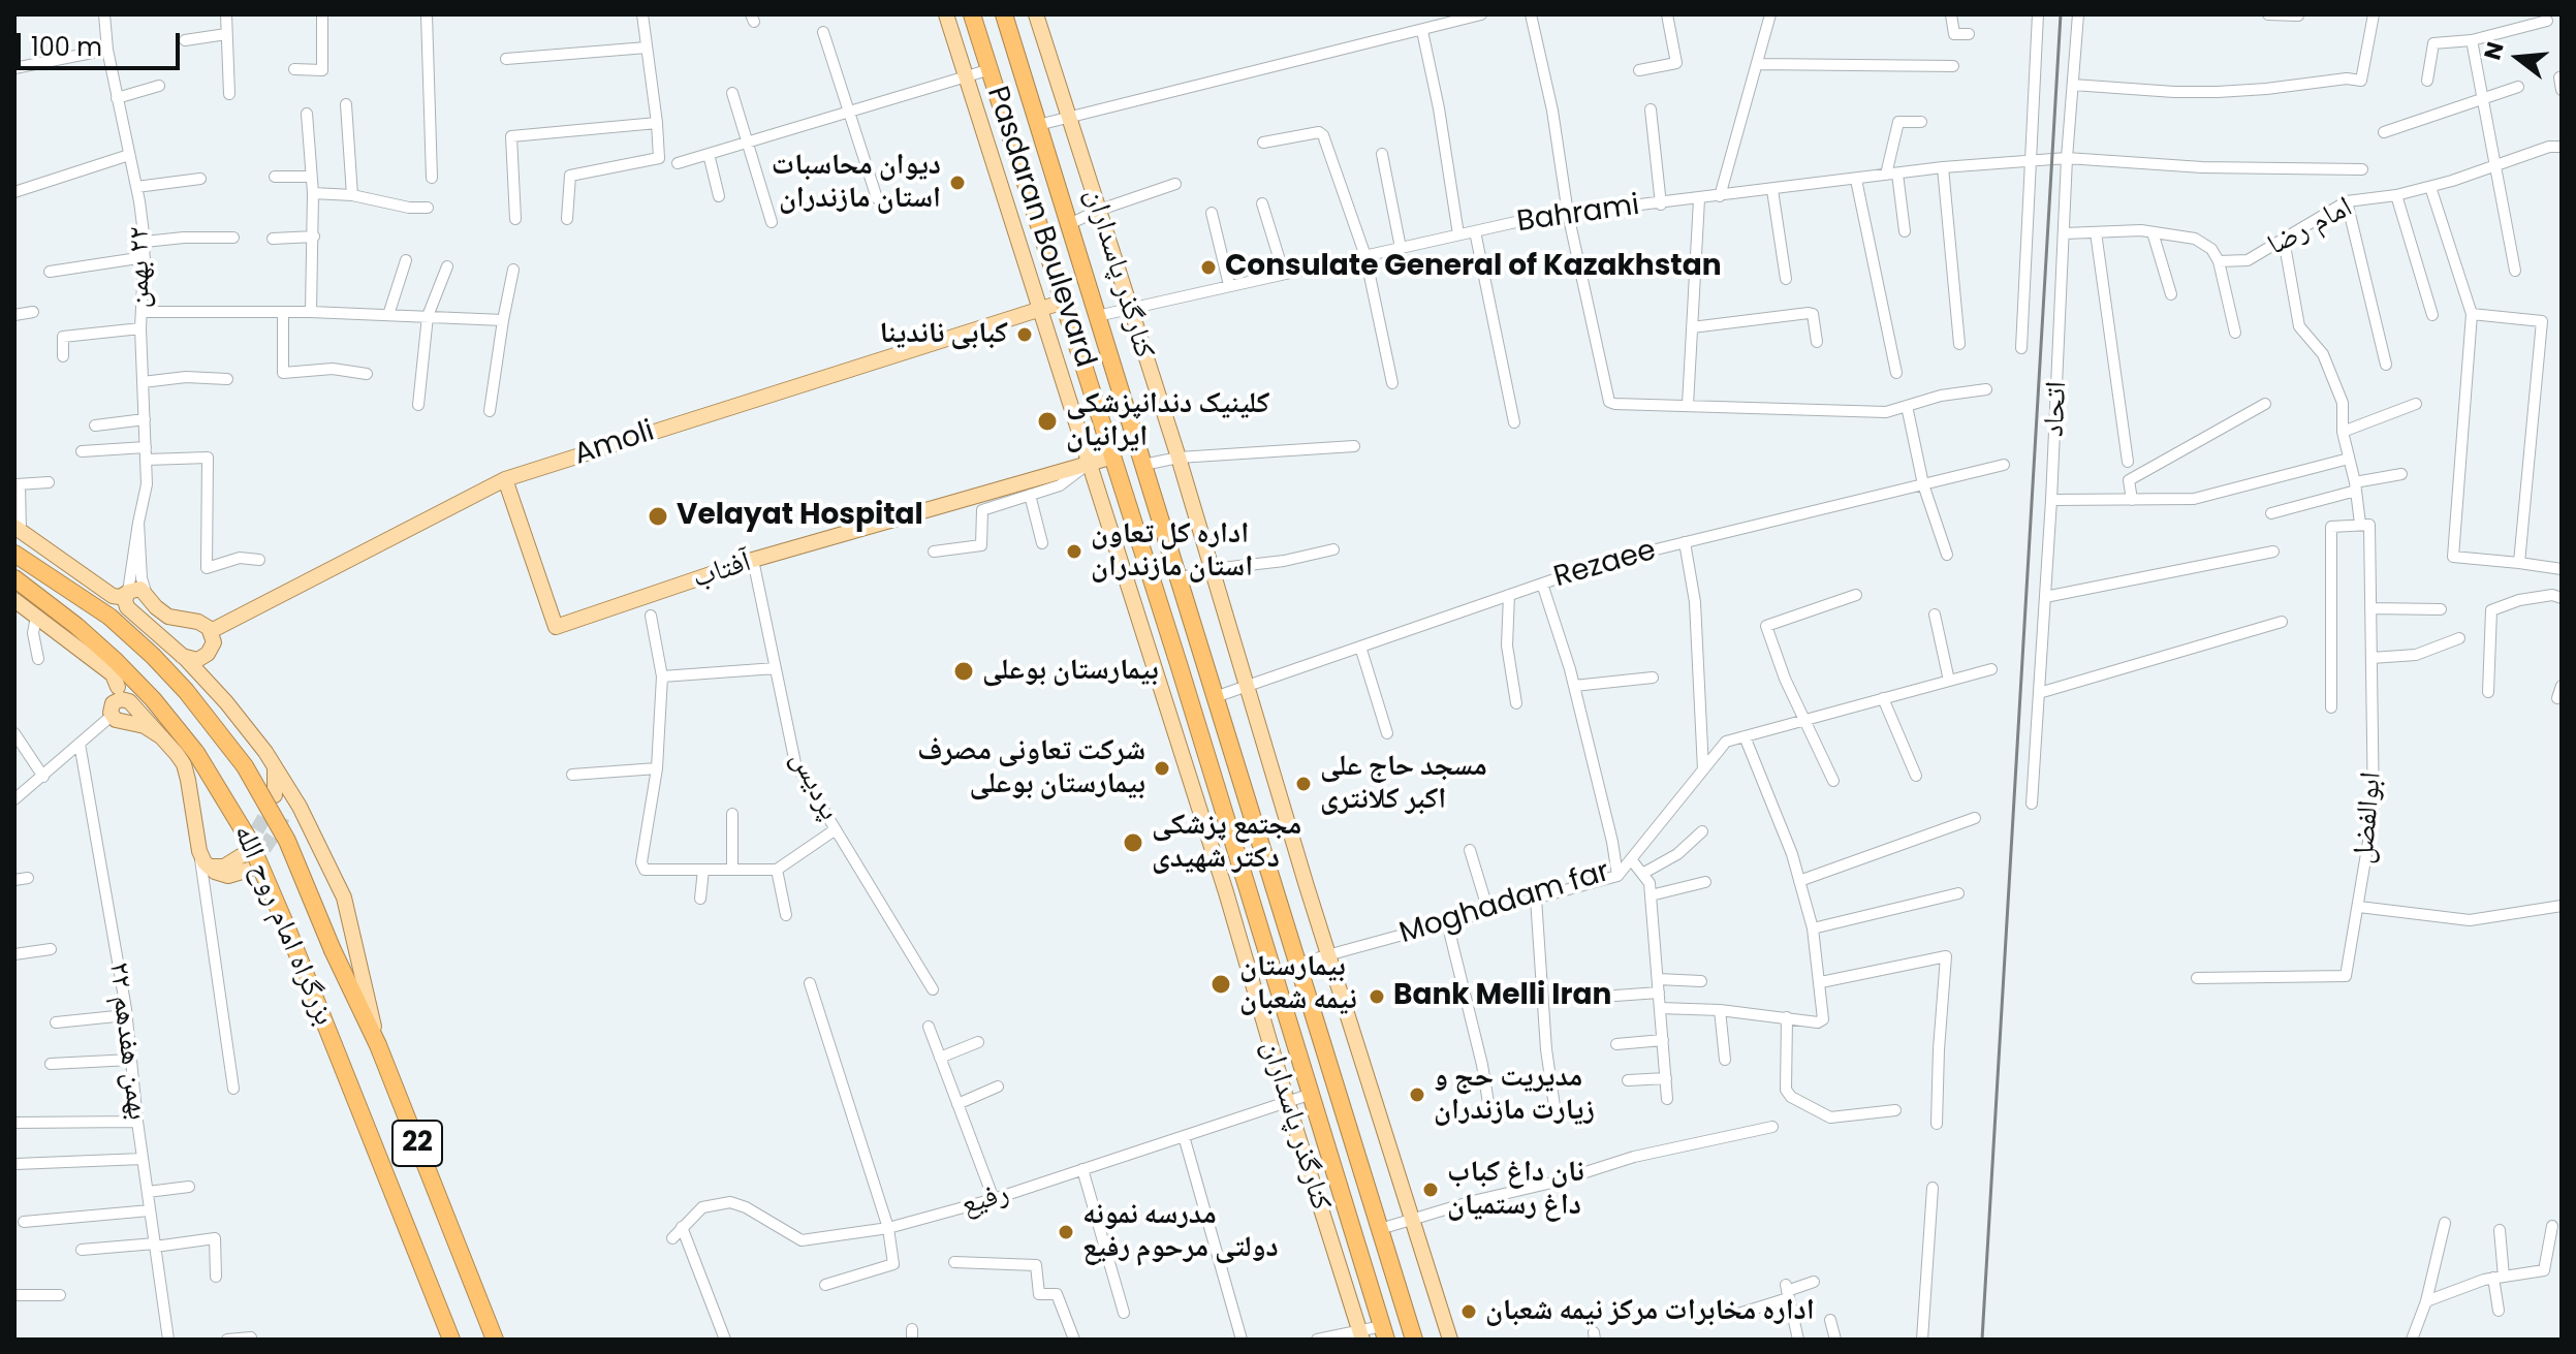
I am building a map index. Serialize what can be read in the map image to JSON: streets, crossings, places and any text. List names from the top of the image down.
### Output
{
  "streets": {
    "highway": ["Pasdaran Boulevard", "بزرگراه امام روح الله", "22"],
    "main road": ["کنارگذر پاسداران", "Amoli", "آفتاب"],
    "street": [
      "Bahrami",
      "امام رضا",
      "٢٢ بهمن",
      "اتحاد",
      "Rezaee",
      "پردیس",
      "ابوالفضل",
      "Moghadam far",
      "۲۲ بهمن هفدهم",
      "رفیع"
    ]
  },
  "crossings": [
    ["Bahrami", "Pasdaran Boulevard"],
    ["Bahrami", "کنارگذر پاسداران"],
    ["Bahrami", "اتحاد"],
    ["Pasdaran Boulevard", "Amoli"],
    ["Pasdaran Boulevard", "Rezaee"],
    ["Pasdaran Boulevard", "آفتاب"],
    ["Pasdaran Boulevard", "Moghadam far"],
    ["Pasdaran Boulevard", "رفیع"],
    ["امام رضا", "ابوالفضل"],
    ["کنارگذر پاسداران", "Amoli"],
    ["کنارگذر پاسداران", "Rezaee"],
    ["کنارگذر پاسداران", "آفتاب"],
    ["کنارگذر پاسداران", "Moghadam far"],
    ["کنارگذر پاسداران", "رفیع"],
    ["Amoli", "آفتاب"],
    ["آفتاب", "پردیس"]
  ],
  "places": [
    "دیوان محاسبات استان مازندران",
    "Consulate General of Kazakhstan",
    "کبابی ناندینا",
    "کلینیک دندانپزشکی ایرانیان",
    "Velayat Hospital",
    "اداره کل تعاون استان مازندران",
    "بیمارستان بوعلی",
    "شرکت تعاونی مصرف بیمارستان بوعلی",
    "مسجد حاج علی اکبر کلانتری",
    "مجتمع پزشکی دکتر شهیدی",
    "بیمارستان نیمه شعبان",
    "Bank Melli Iran",
    "مدیریت حج و زیارت مازندران",
    "نان داغ کباب داغ رستمیان",
    "مدرسه نمونه دولتی مرحوم رفیع",
    "اداره مخابرات مرکز نیمه شعبان"
  ],
  "scale_bar": "100 m",
  "north": "left"
}
